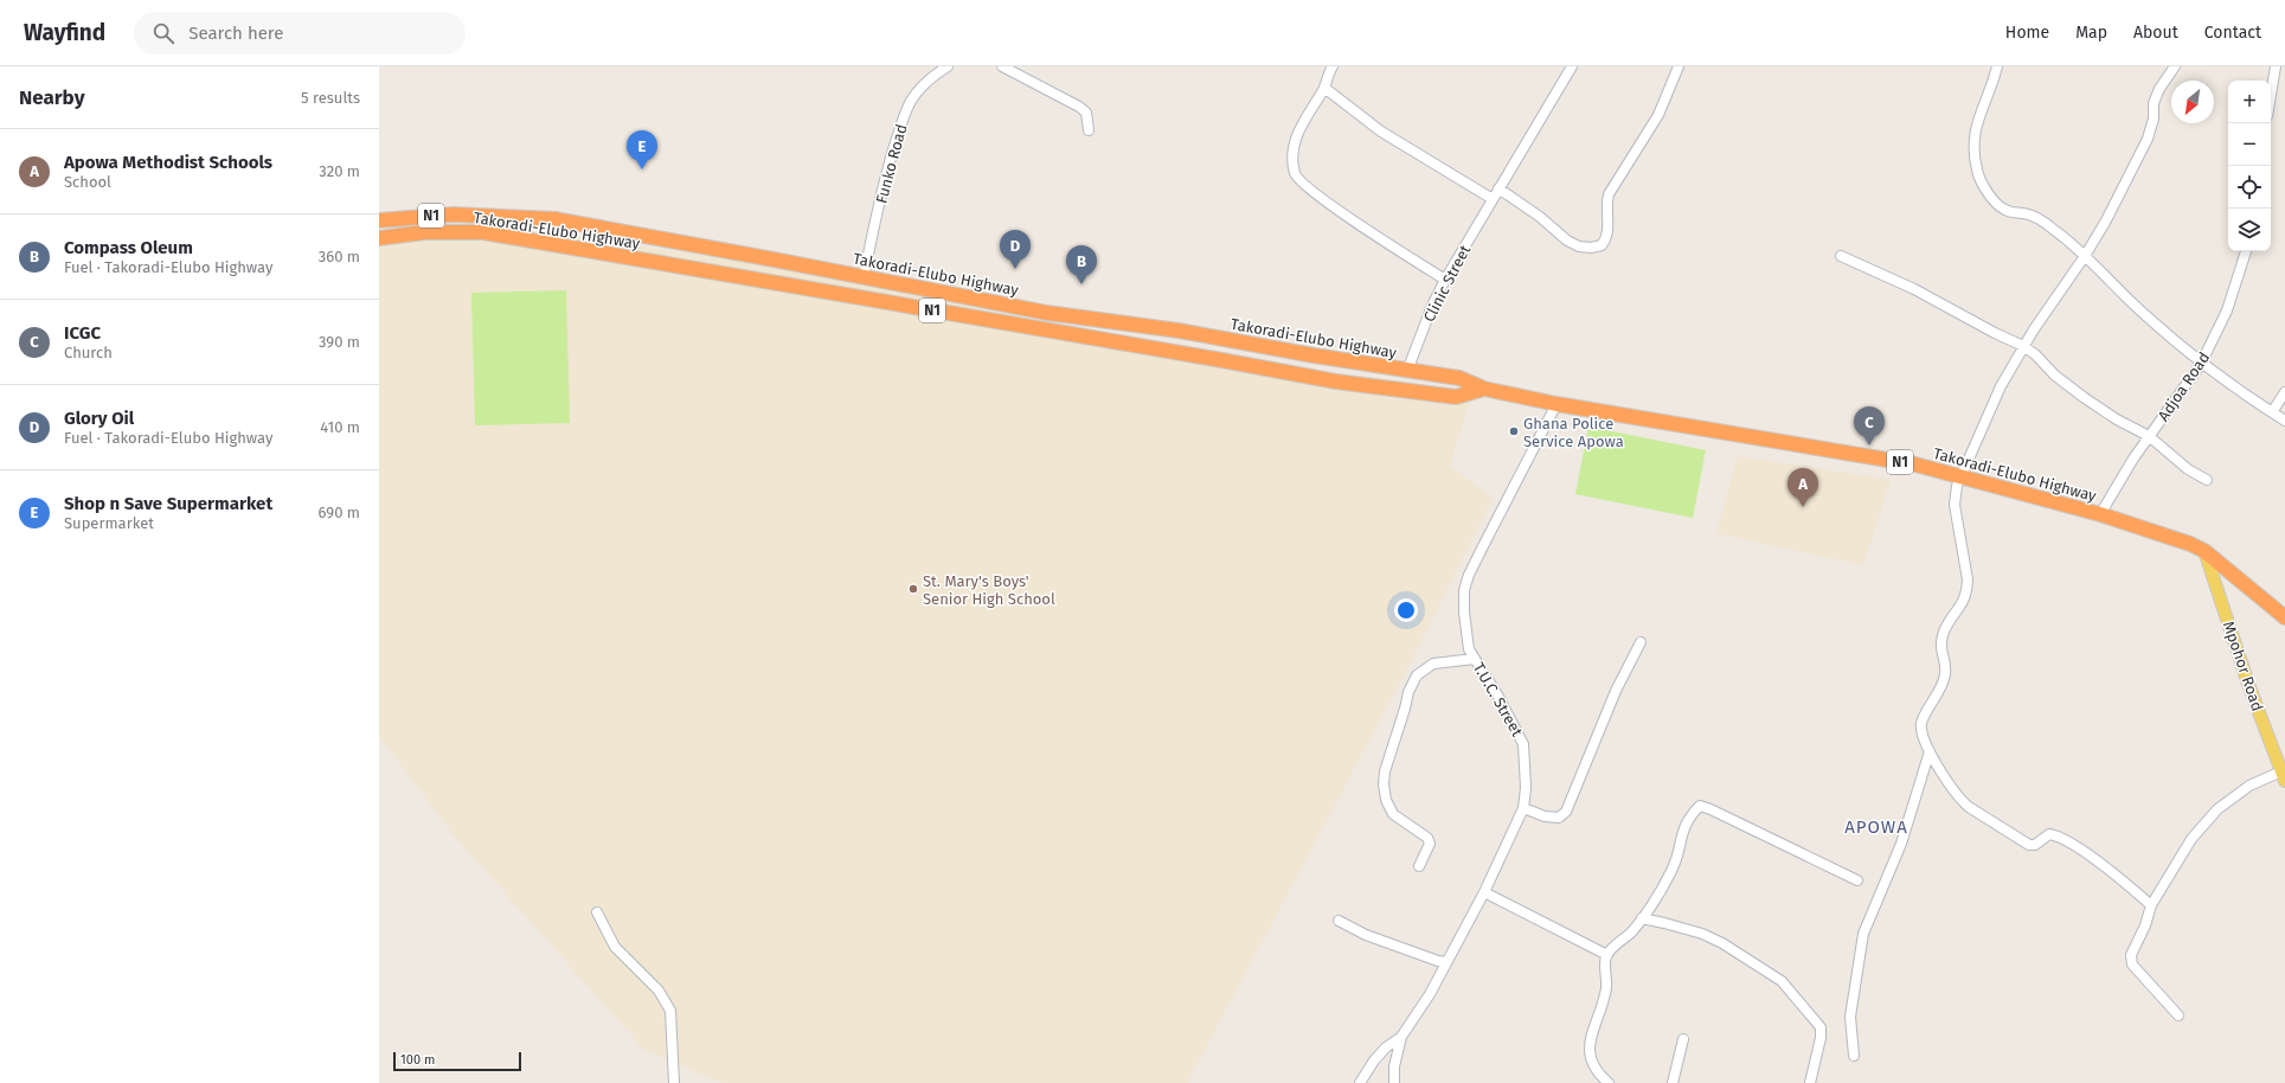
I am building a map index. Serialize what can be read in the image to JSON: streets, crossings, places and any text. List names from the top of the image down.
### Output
{
  "streets": {
    "highway": ["N1", "Takoradi-Elubo Highway"],
    "main road": ["Mpohor Road"],
    "street": [
      "Funko Road",
      "Clinic Street",
      "Adjoa Road",
      "T.U.C. Street"
    ]
  },
  "crossings": [
    ["Funko Road", "Takoradi-Elubo Highway"],
    ["Takoradi-Elubo Highway", "Clinic Street"],
    ["Takoradi-Elubo Highway", "Adjoa Road"],
    ["Takoradi-Elubo Highway", "Mpohor Road"],
    ["Takoradi-Elubo Highway", "T.U.C. Street"]
  ],
  "districts": ["APOWA"],
  "places": ["Ghana Police Service Apowa", "St. Mary's Boys' Senior High School"],
  "scale_bar": "100 m",
  "north": "bottom left",
  "page": {
    "header": "Wayfind",
    "search": "Search here",
    "nav": [
      "Home",
      "Map",
      "About",
      "Contact"
    ],
    "heading": ["Nearby", "5 results"],
    "map_buttons": ["+", "−"],
    "list": [
      {
        "mark": "A",
        "name": "Apowa Methodist Schools",
        "note": "School",
        "value": "320 m"
      },
      {
        "mark": "B",
        "name": "Compass Oleum",
        "note": "Fuel · Takoradi-Elubo Highway",
        "value": "360 m"
      },
      {
        "mark": "C",
        "name": "ICGC",
        "note": "Church",
        "value": "390 m"
      },
      {
        "mark": "D",
        "name": "Glory Oil",
        "note": "Fuel · Takoradi-Elubo Highway",
        "value": "410 m"
      },
      {
        "mark": "E",
        "name": "Shop n Save Supermarket",
        "note": "Supermarket",
        "value": "690 m"
      }
    ],
    "pins": [
      "E",
      "D",
      "B",
      "C",
      "A"
    ],
    "scale": "100 m"
  }
}
